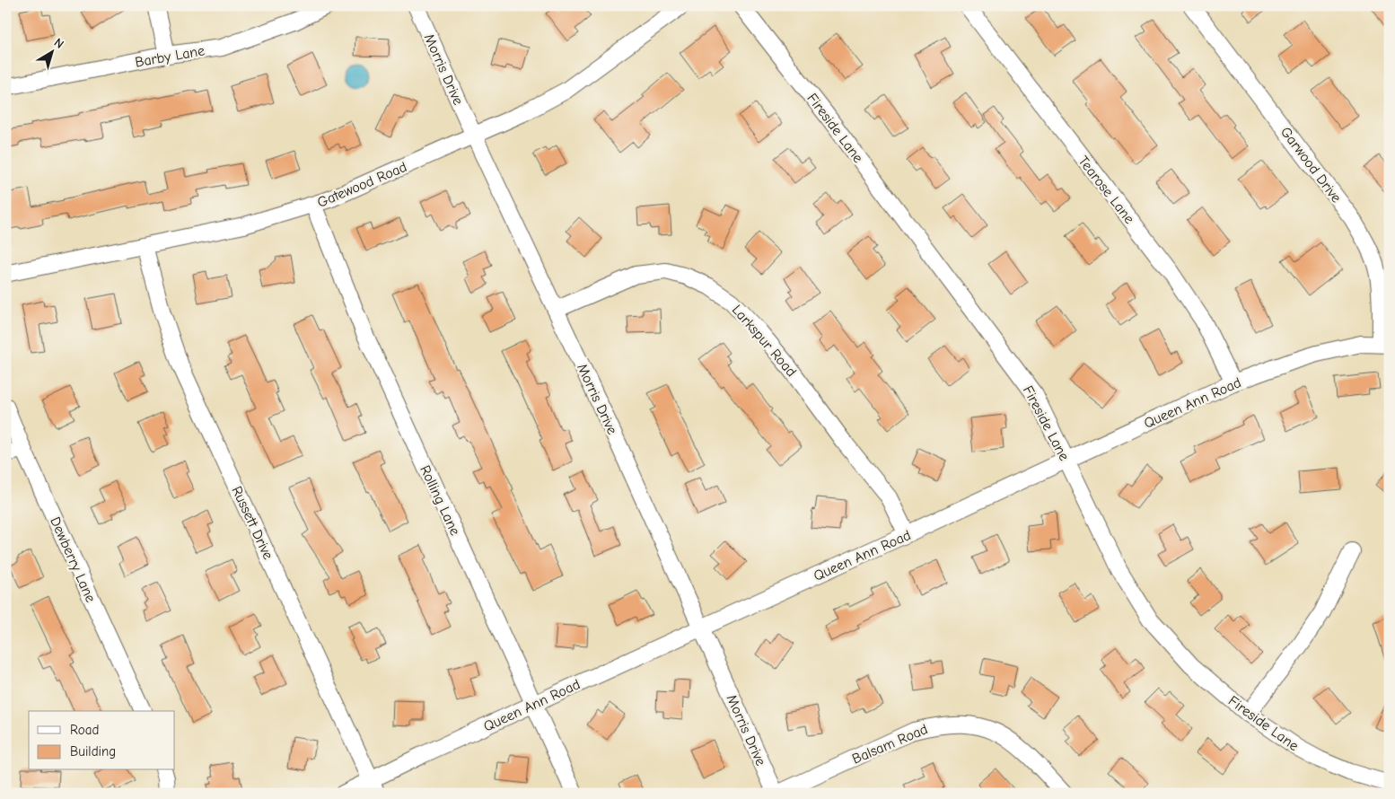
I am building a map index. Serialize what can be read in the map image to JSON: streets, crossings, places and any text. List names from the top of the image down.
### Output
{
  "streets": {
    "street": [
      "Barby Lane",
      "Morris Drive",
      "Fireside Lane",
      "Garwood Drive",
      "Gatewood Road",
      "Tearose Lane",
      "Larkspur Road",
      "Queen Ann Road",
      "Rolling Lane",
      "Russett Drive",
      "Dewberry Lane",
      "Balsam Road"
    ]
  },
  "crossings": [
    ["Morris Drive", "Gatewood Road"],
    ["Morris Drive", "Larkspur Road"],
    ["Morris Drive", "Queen Ann Road"],
    ["Morris Drive", "Balsam Road"],
    ["Fireside Lane", "Queen Ann Road"],
    ["Garwood Drive", "Queen Ann Road"],
    ["Gatewood Road", "Rolling Lane"],
    ["Gatewood Road", "Russett Drive"],
    ["Tearose Lane", "Queen Ann Road"],
    ["Larkspur Road", "Queen Ann Road"],
    ["Queen Ann Road", "Rolling Lane"],
    ["Queen Ann Road", "Russett Drive"]
  ],
  "legend": ["Road", "Building"],
  "north": "top right"
}
